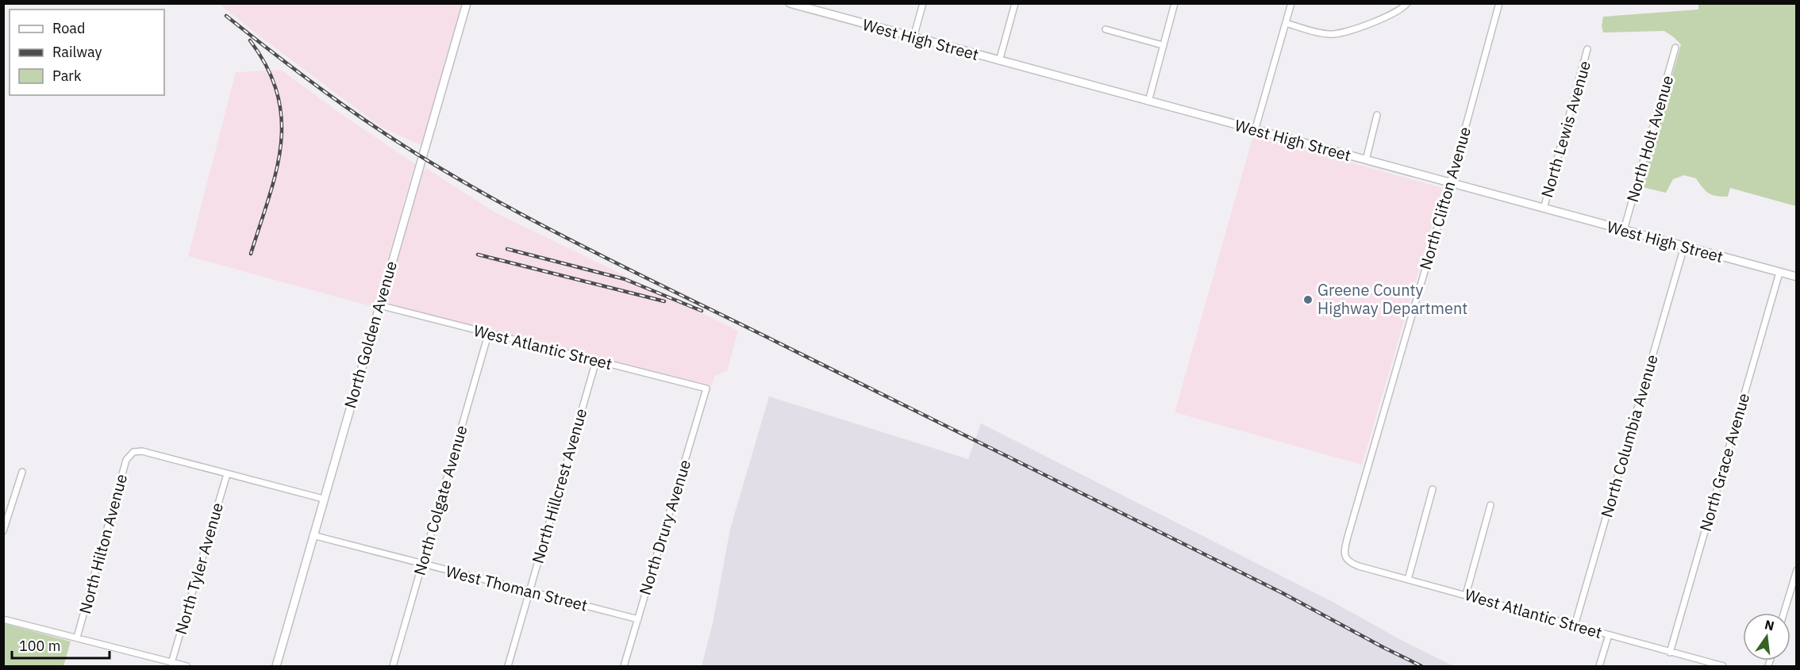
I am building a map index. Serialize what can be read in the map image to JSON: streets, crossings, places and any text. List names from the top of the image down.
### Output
{
  "streets": {
    "street": [
      "West High Street",
      "North Lewis Avenue",
      "North Holt Avenue",
      "North Clifton Avenue",
      "North Golden Avenue",
      "West Atlantic Street",
      "North Columbia Avenue",
      "North Grace Avenue",
      "North Hillcrest Avenue",
      "North Colgate Avenue",
      "North Drury Avenue",
      "North Hilton Avenue",
      "North Tyler Avenue",
      "West Thoman Street"
    ]
  },
  "crossings": [
    ["West High Street", "North Lewis Avenue"],
    ["West High Street", "North Holt Avenue"],
    ["West High Street", "North Clifton Avenue"],
    ["West High Street", "North Columbia Avenue"],
    ["West High Street", "North Grace Avenue"],
    ["North Clifton Avenue", "West Atlantic Street"],
    ["North Golden Avenue", "West Atlantic Street"],
    ["North Golden Avenue", "West Thoman Street"],
    ["West Atlantic Street", "North Columbia Avenue"],
    ["West Atlantic Street", "North Grace Avenue"],
    ["West Atlantic Street", "North Hillcrest Avenue"],
    ["West Atlantic Street", "North Colgate Avenue"],
    ["West Atlantic Street", "North Drury Avenue"],
    ["North Hillcrest Avenue", "West Thoman Street"],
    ["North Colgate Avenue", "West Thoman Street"],
    ["North Drury Avenue", "West Thoman Street"],
    ["North Hilton Avenue", "North Tyler Avenue"]
  ],
  "places": ["Greene County Highway Department"],
  "legend": ["Road", "Railway", "Park"],
  "scale_bar": "100 m",
  "north": "top"
}
